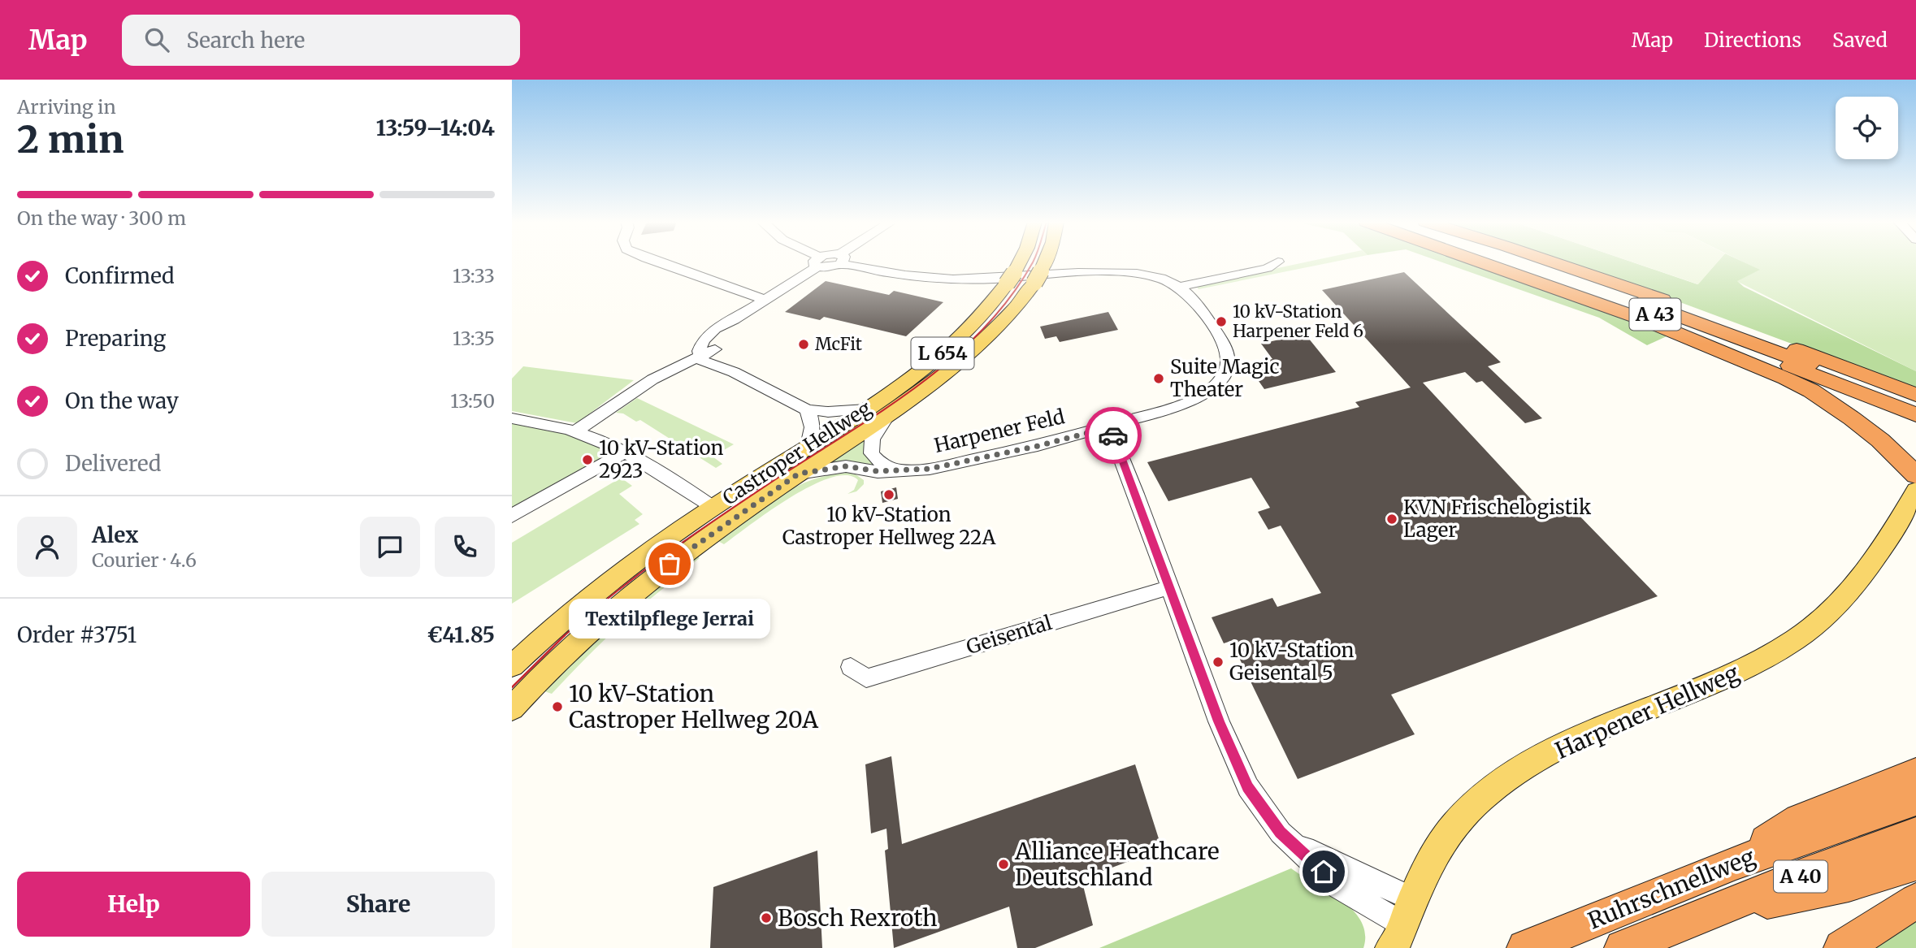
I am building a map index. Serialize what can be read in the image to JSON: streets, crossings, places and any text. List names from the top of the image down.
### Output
{
  "streets": {
    "highway": ["A 43", "A 40", "Ruhrschnellweg"],
    "main road": ["L 654", "Castroper Hellweg", "Harpener Hellweg"],
    "street": ["Harpener Feld", "Geisental"]
  },
  "crossings": [
    ["Harpener Feld", "Castroper Hellweg"]
  ],
  "places": [
    "10 kV-Station Harpener Feld 6",
    "McFit",
    "Suite Magic Theater",
    "10 kV-Station 2923",
    "10 kV-Station Castroper Hellweg 22A",
    "KVN Frischelogistik Lager",
    "Textilpflege Jerrai",
    "10 kV-Station Geisental 5",
    "10 kV-Station Castroper Hellweg 20A",
    "Alliance Heathcare Deutschland",
    "Bosch Rexroth"
  ],
  "page": {
    "header": "Map",
    "search": "Search here",
    "nav": ["Map", "Directions", "Saved"],
    "heading": ["2 min", "Arriving in", "13:59–14:04"],
    "panel": [
      "Alex",
      "Courier · 4.6",
      "Order #3751",
      "€41.85"
    ],
    "bar": "On the way · 300 m",
    "list": [
      ["Confirmed", "13:33"],
      ["Preparing", "13:35"],
      ["On the way", "13:50"],
      "Delivered"
    ],
    "bubble": "Textilpflege Jerrai",
    "buttons": ["Help", "Share"]
  }
}
